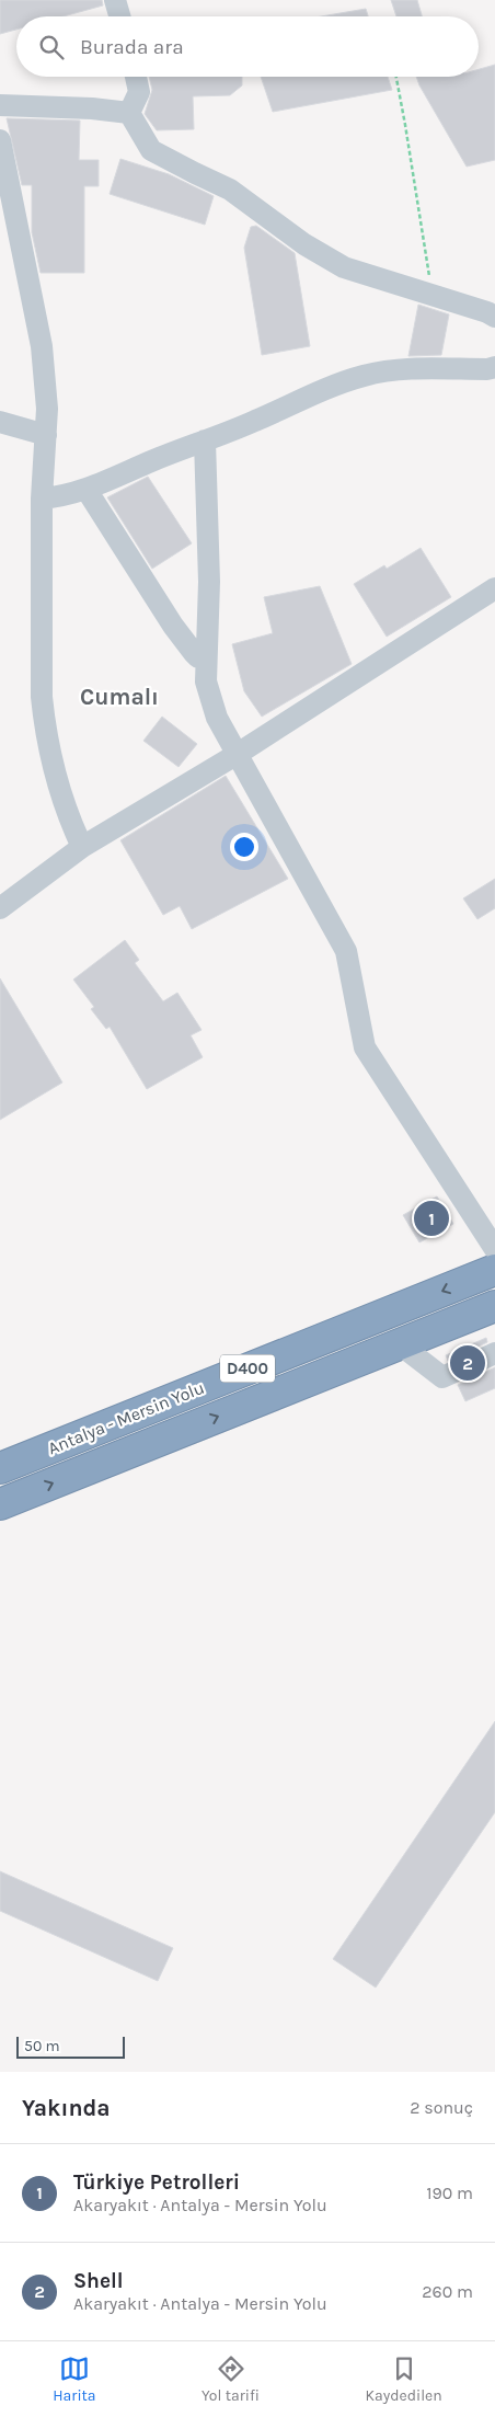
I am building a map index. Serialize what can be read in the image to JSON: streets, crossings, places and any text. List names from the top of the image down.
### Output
{
  "streets": {
    "highway": ["D400", "Antalya - Mersin Yolu"]
  },
  "districts": ["Cumalı"],
  "scale_bar": "50 m",
  "page": {
    "search": "Burada ara",
    "pins": ["1", "2"],
    "scale": "50 m",
    "heading": ["Yakında", "2 sonuç"],
    "list": [
      {
        "mark": "1",
        "name": "Türkiye Petrolleri",
        "note": "Akaryakıt · Antalya - Mersin Yolu",
        "value": "190 m"
      },
      {
        "mark": "2",
        "name": "Shell",
        "note": "Akaryakıt · Antalya - Mersin Yolu",
        "value": "260 m"
      }
    ],
    "nav": ["Harita", "Yol tarifi", "Kaydedilen"]
  }
}
